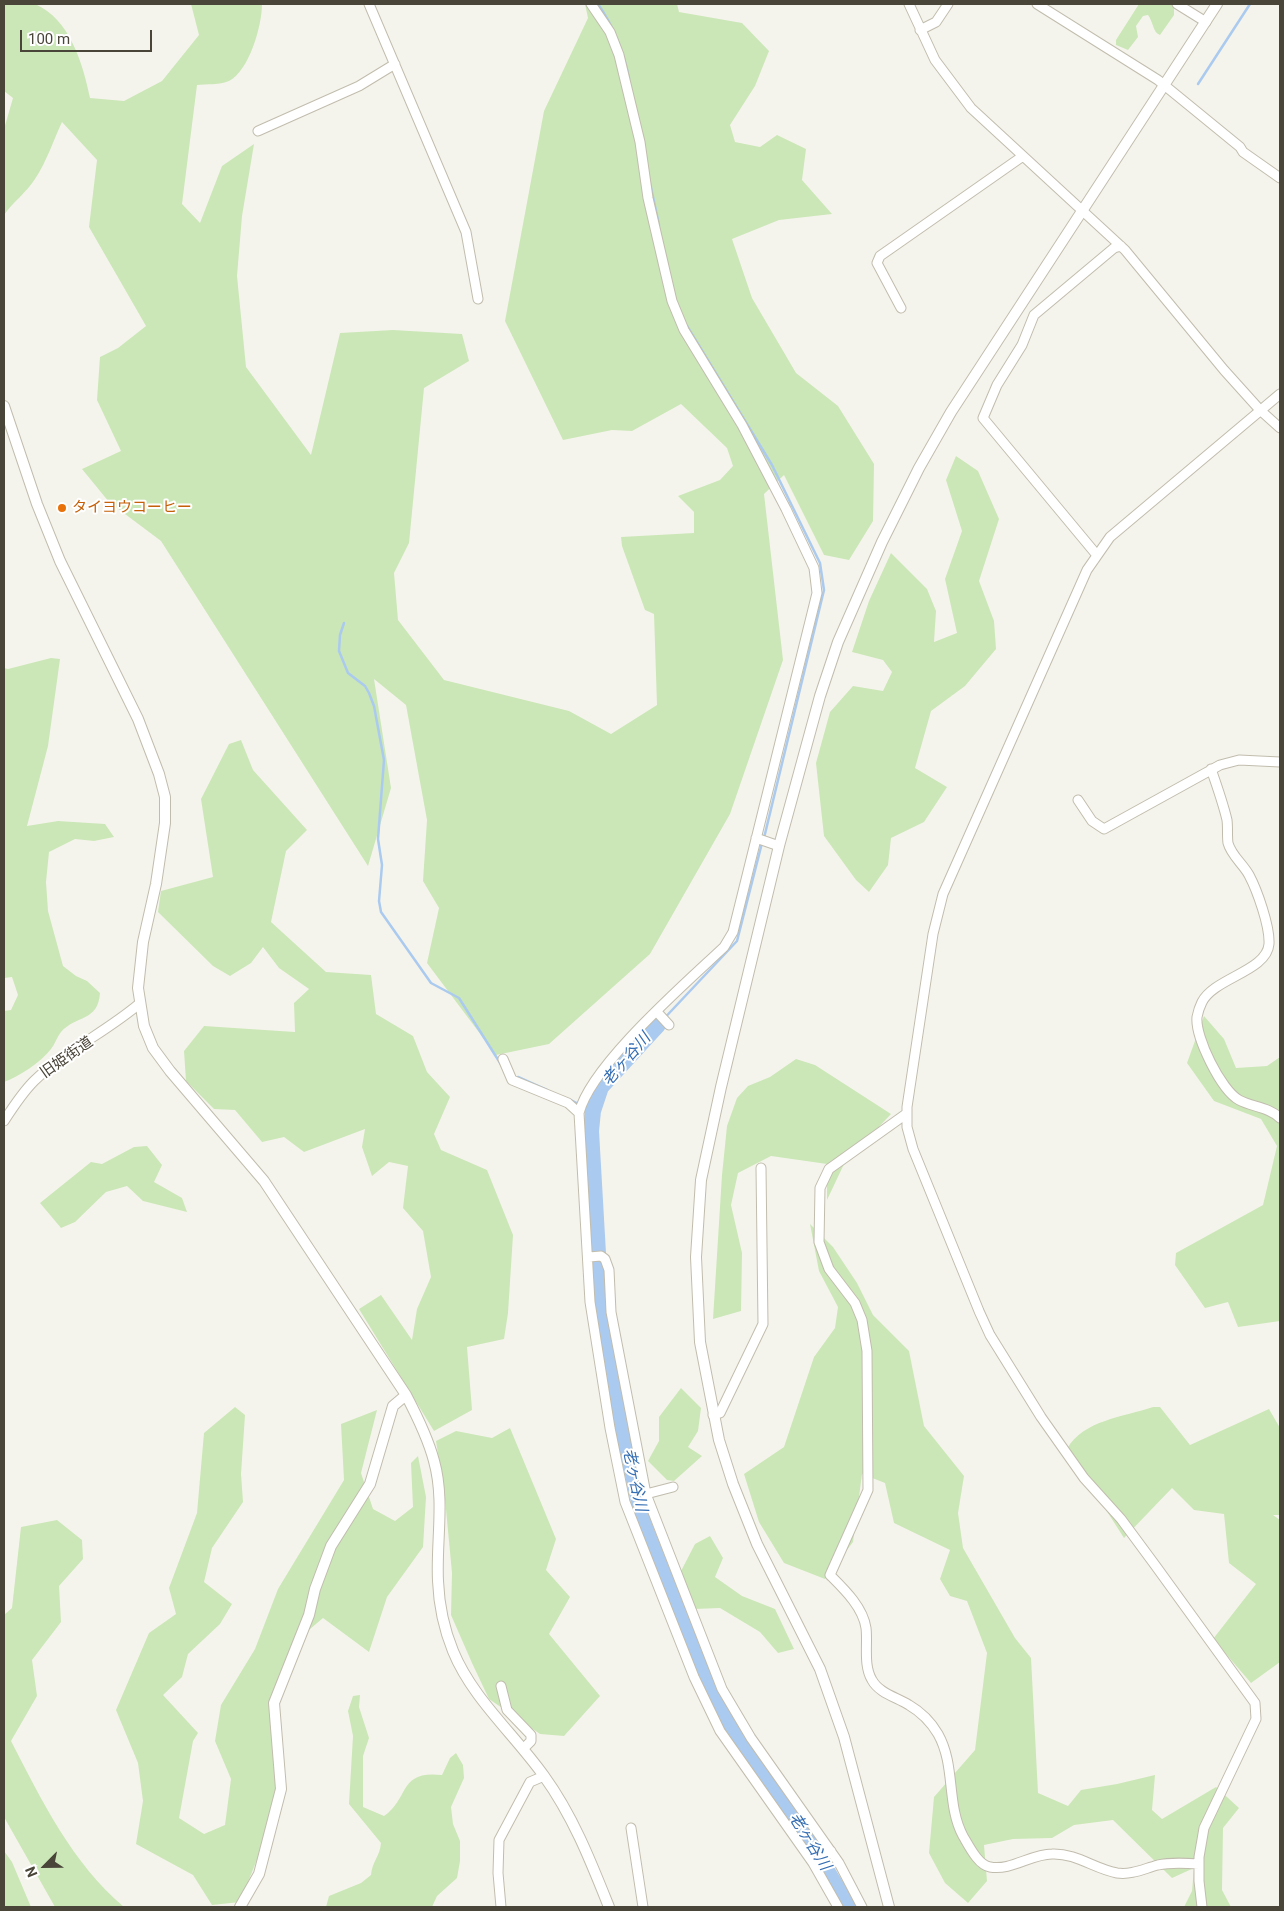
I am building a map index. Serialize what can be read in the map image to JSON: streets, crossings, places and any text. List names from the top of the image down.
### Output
{
  "streets": {
    "street": ["旧姫街道"]
  },
  "water": ["老ヶ谷川"],
  "places": ["タイヨウコーヒー"],
  "scale_bar": "100 m",
  "north": "bottom left"
}
